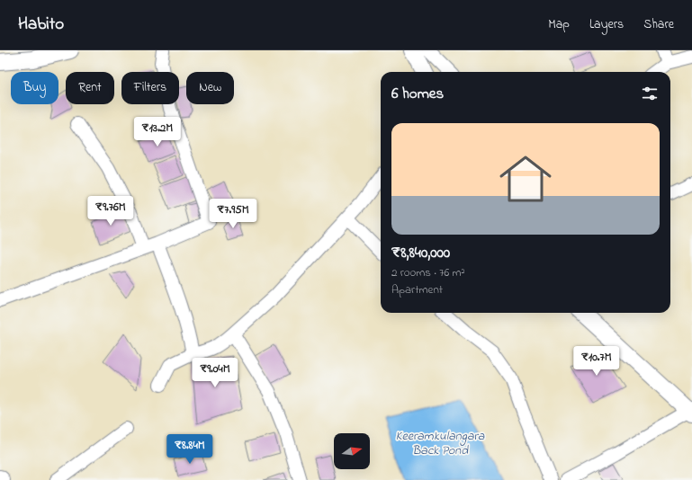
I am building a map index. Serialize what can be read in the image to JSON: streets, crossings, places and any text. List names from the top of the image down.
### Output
{
  "water": ["Keeramkulangara Back Pond"],
  "north": "right",
  "page": {
    "header": "Habito",
    "nav": ["Map", "Layers", "Share"],
    "chip": [
      "Buy",
      "Rent",
      "Filters",
      "New"
    ],
    "heading": "6 homes",
    "list": [
      {
        "name": "₹8,840,000",
        "note": "2 rooms · 76 m² · Apartment"
      }
    ],
    "price": [
      "₹13.2M",
      "₹9.76M",
      "₹7.95M",
      "₹10.7M",
      "₹9.04M",
      "₹8.84M"
    ]
  }
}
